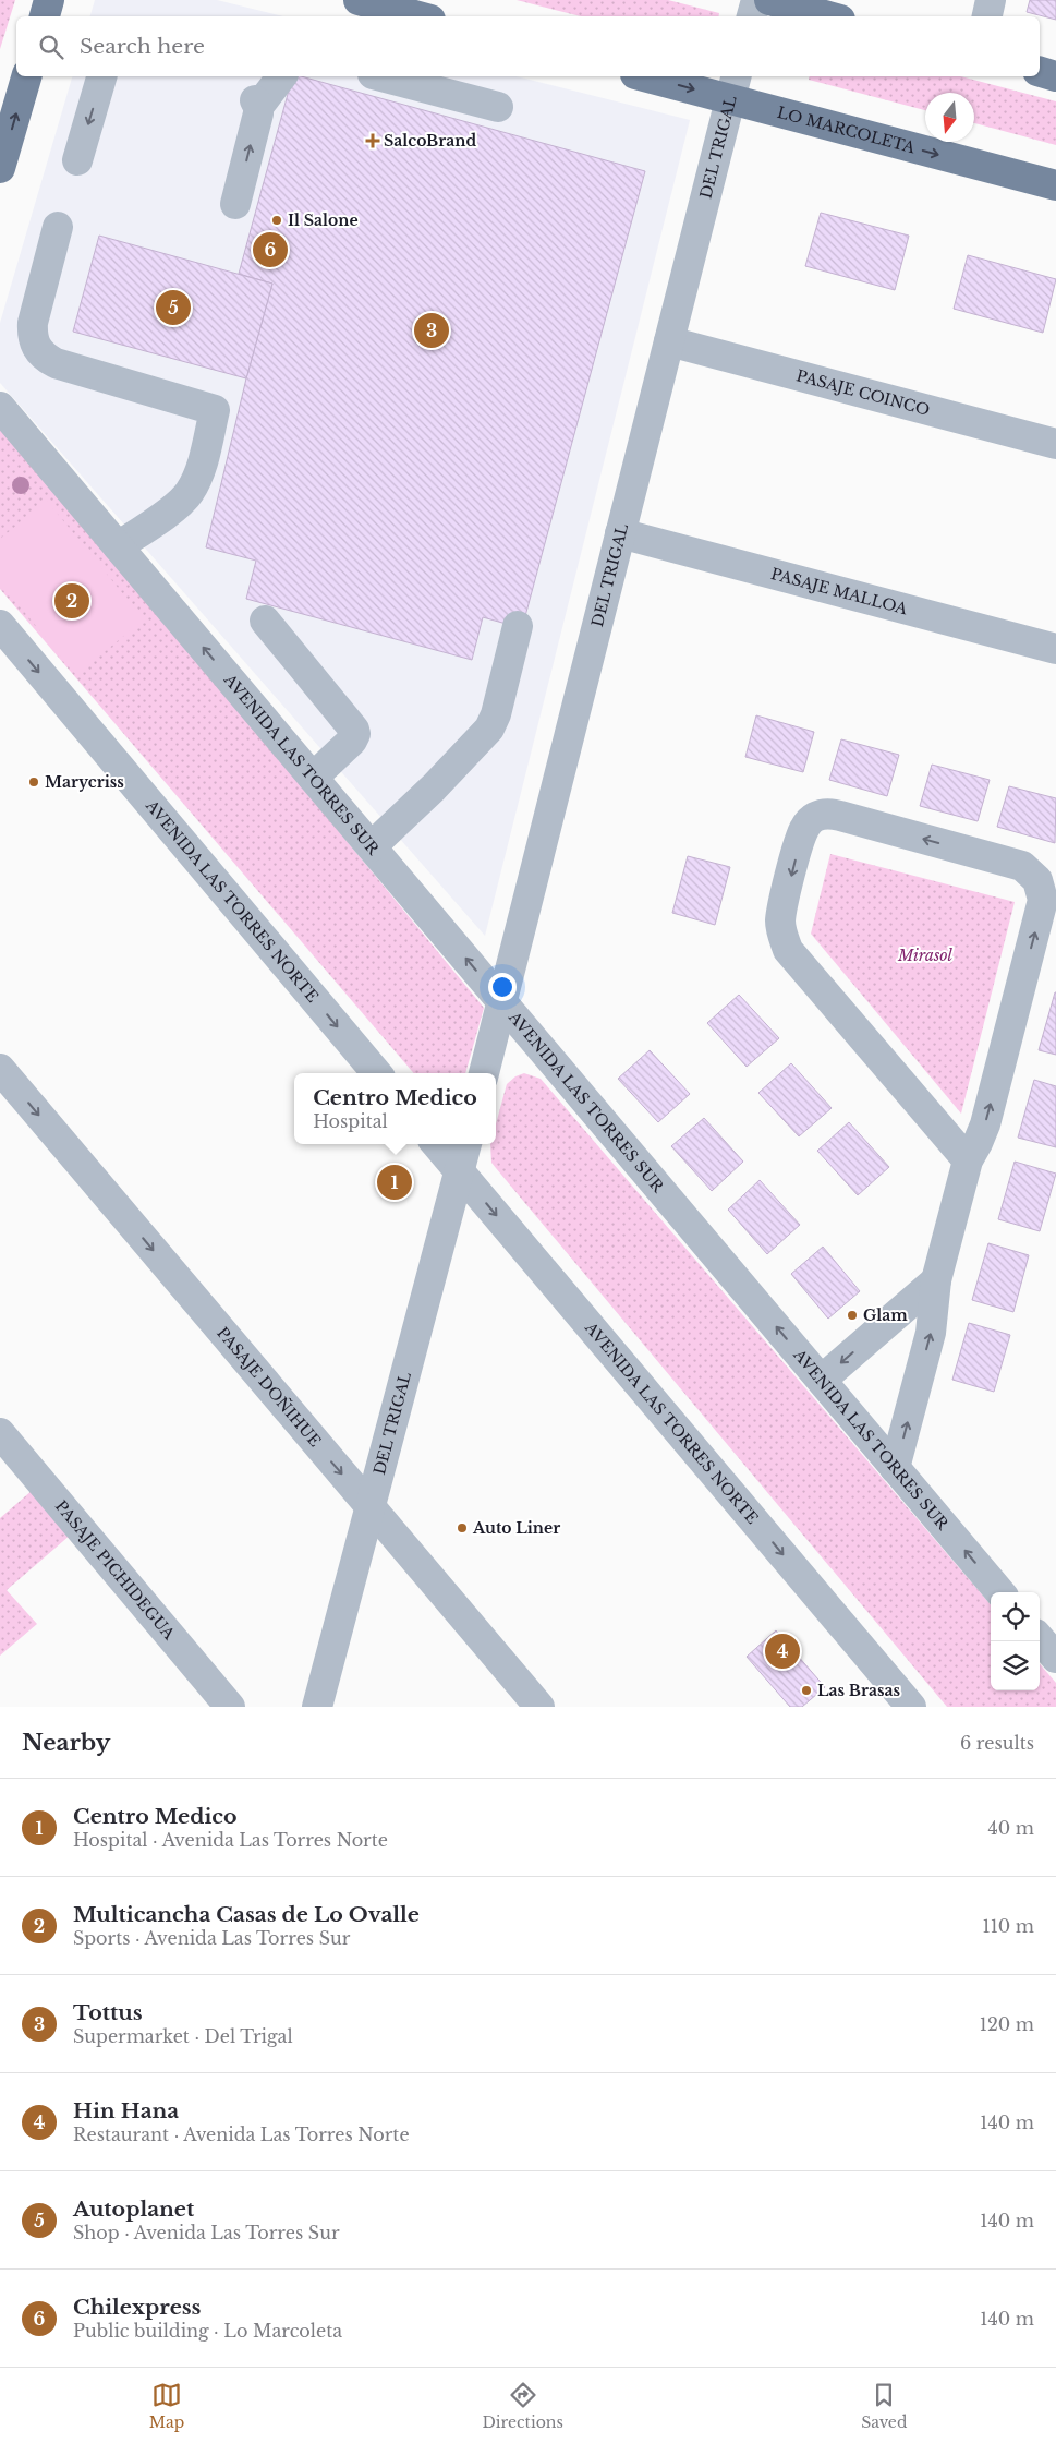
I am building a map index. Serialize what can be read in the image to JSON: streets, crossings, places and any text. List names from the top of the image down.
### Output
{
  "streets": {
    "main road": ["LO MARCOLETA"],
    "street": [
      "DEL TRIGAL",
      "PASAJE COINCO",
      "PASAJE MALLOA",
      "AVENIDA LAS TORRES SUR",
      "AVENIDA LAS TORRES NORTE",
      "PASAJE DOÑIHUE",
      "PASAJE PICHIDEGUA"
    ]
  },
  "crossings": [
    ["LO MARCOLETA", "DEL TRIGAL"],
    ["DEL TRIGAL", "PASAJE COINCO"],
    ["DEL TRIGAL", "PASAJE MALLOA"],
    ["DEL TRIGAL", "AVENIDA LAS TORRES SUR"],
    ["DEL TRIGAL", "AVENIDA LAS TORRES NORTE"],
    ["DEL TRIGAL", "PASAJE DOÑIHUE"]
  ],
  "one_way": [
    "LO MARCOLETA",
    "AVENIDA LAS TORRES SUR",
    "AVENIDA LAS TORRES NORTE",
    "PASAJE DOÑIHUE"
  ],
  "parks": ["Mirasol"],
  "places": {
    "health": ["SalcoBrand"],
    "other": [
      "Il Salone",
      "Marycriss",
      "Glam",
      "Auto Liner",
      "Las Brasas"
    ]
  },
  "north": "bottom",
  "page": {
    "search": "Search here",
    "pins": [
      "6",
      "5",
      "3",
      "2",
      "1",
      "4"
    ],
    "popup": ["Centro Medico", "Hospital"],
    "heading": ["Nearby", "6 results"],
    "list": [
      {
        "mark": "1",
        "name": "Centro Medico",
        "note": "Hospital · Avenida Las Torres Norte",
        "value": "40 m"
      },
      {
        "mark": "2",
        "name": "Multicancha Casas de Lo Ovalle",
        "note": "Sports · Avenida Las Torres Sur",
        "value": "110 m"
      },
      {
        "mark": "3",
        "name": "Tottus",
        "note": "Supermarket · Del Trigal",
        "value": "120 m"
      },
      {
        "mark": "4",
        "name": "Hin Hana",
        "note": "Restaurant · Avenida Las Torres Norte",
        "value": "140 m"
      },
      {
        "mark": "5",
        "name": "Autoplanet",
        "note": "Shop · Avenida Las Torres Sur",
        "value": "140 m"
      },
      {
        "mark": "6",
        "name": "Chilexpress",
        "note": "Public building · Lo Marcoleta",
        "value": "140 m"
      }
    ],
    "nav": ["Map", "Directions", "Saved"]
  }
}
